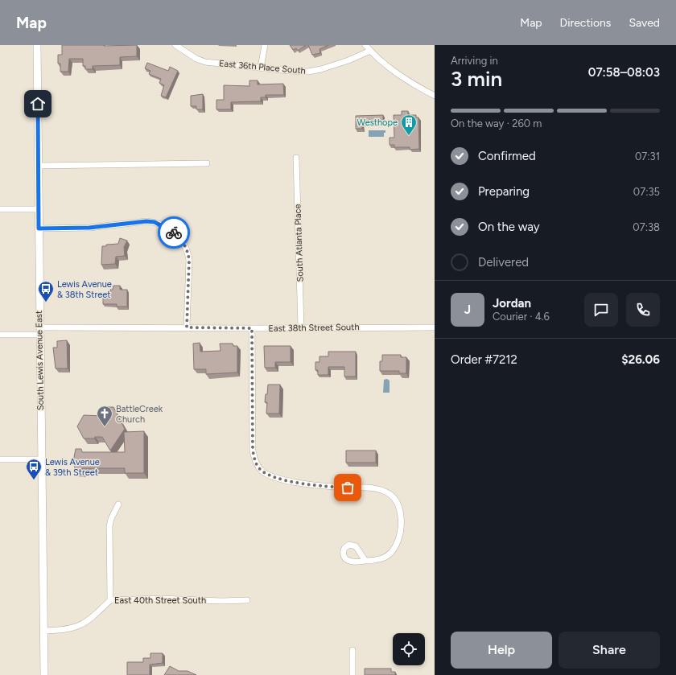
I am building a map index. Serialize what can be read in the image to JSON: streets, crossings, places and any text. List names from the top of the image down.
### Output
{
  "streets": {
    "main road": ["South Lewis Avenue East"],
    "street": [
      "East 36th Place South",
      "South Atlanta Place",
      "East 38th Street South",
      "East 40th Street South"
    ]
  },
  "crossings": [
    ["South Atlanta Place", "East 38th Street South"],
    ["East 38th Street South", "South Lewis Avenue East"],
    ["South Lewis Avenue East", "East 40th Street South"]
  ],
  "places": {
    "building": ["Westhope"],
    "bus stop": ["Lewis Avenue & 38th Street", "Lewis Avenue & 39th Street"],
    "church": ["BattleCreek Church"]
  },
  "page": {
    "header": "Map",
    "nav": ["Map", "Directions", "Saved"],
    "heading": ["3 min", "Arriving in", "07:58–08:03"],
    "panel": [
      "Jordan",
      "Courier · 4.6",
      "Order #7212",
      "$26.06"
    ],
    "bar": "On the way · 260 m",
    "list": [
      ["Confirmed", "07:31"],
      ["Preparing", "07:35"],
      ["On the way", "07:38"],
      "Delivered"
    ],
    "round": "J",
    "buttons": ["Help", "Share"]
  }
}
